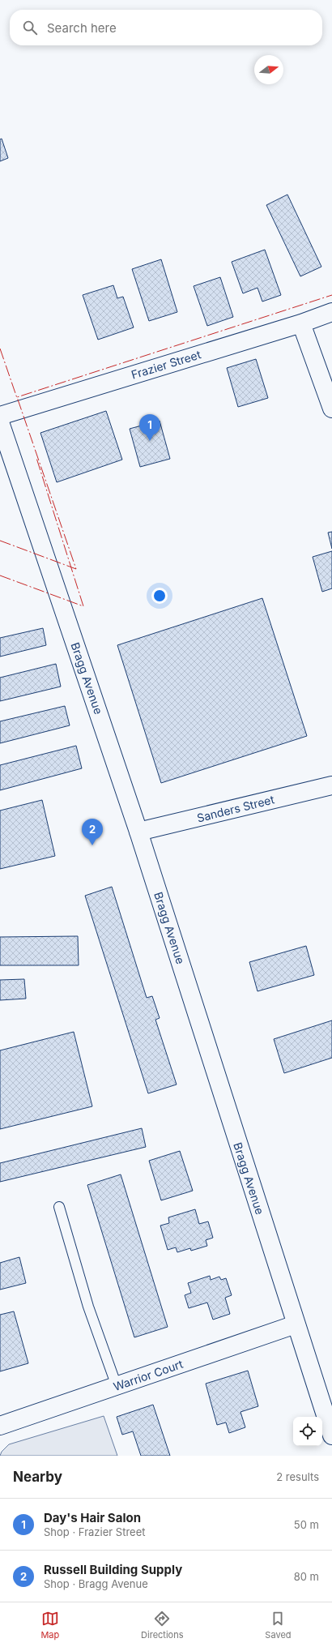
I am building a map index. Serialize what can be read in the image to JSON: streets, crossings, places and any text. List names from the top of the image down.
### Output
{
  "streets": {
    "main road": [
      "Frazier Street",
      "Bragg Avenue",
      "Sanders Street",
      "Warrior Court"
    ]
  },
  "crossings": [
    ["Bragg Avenue", "Sanders Street"],
    ["Bragg Avenue", "Warrior Court"]
  ],
  "north": "right",
  "page": {
    "search": "Search here",
    "pins": ["1", "2"],
    "heading": ["Nearby", "2 results"],
    "list": [
      {
        "mark": "1",
        "name": "Day's Hair Salon",
        "note": "Shop · Frazier Street",
        "value": "50 m"
      },
      {
        "mark": "2",
        "name": "Russell Building Supply",
        "note": "Shop · Bragg Avenue",
        "value": "80 m"
      }
    ],
    "nav": ["Map", "Directions", "Saved"]
  }
}
